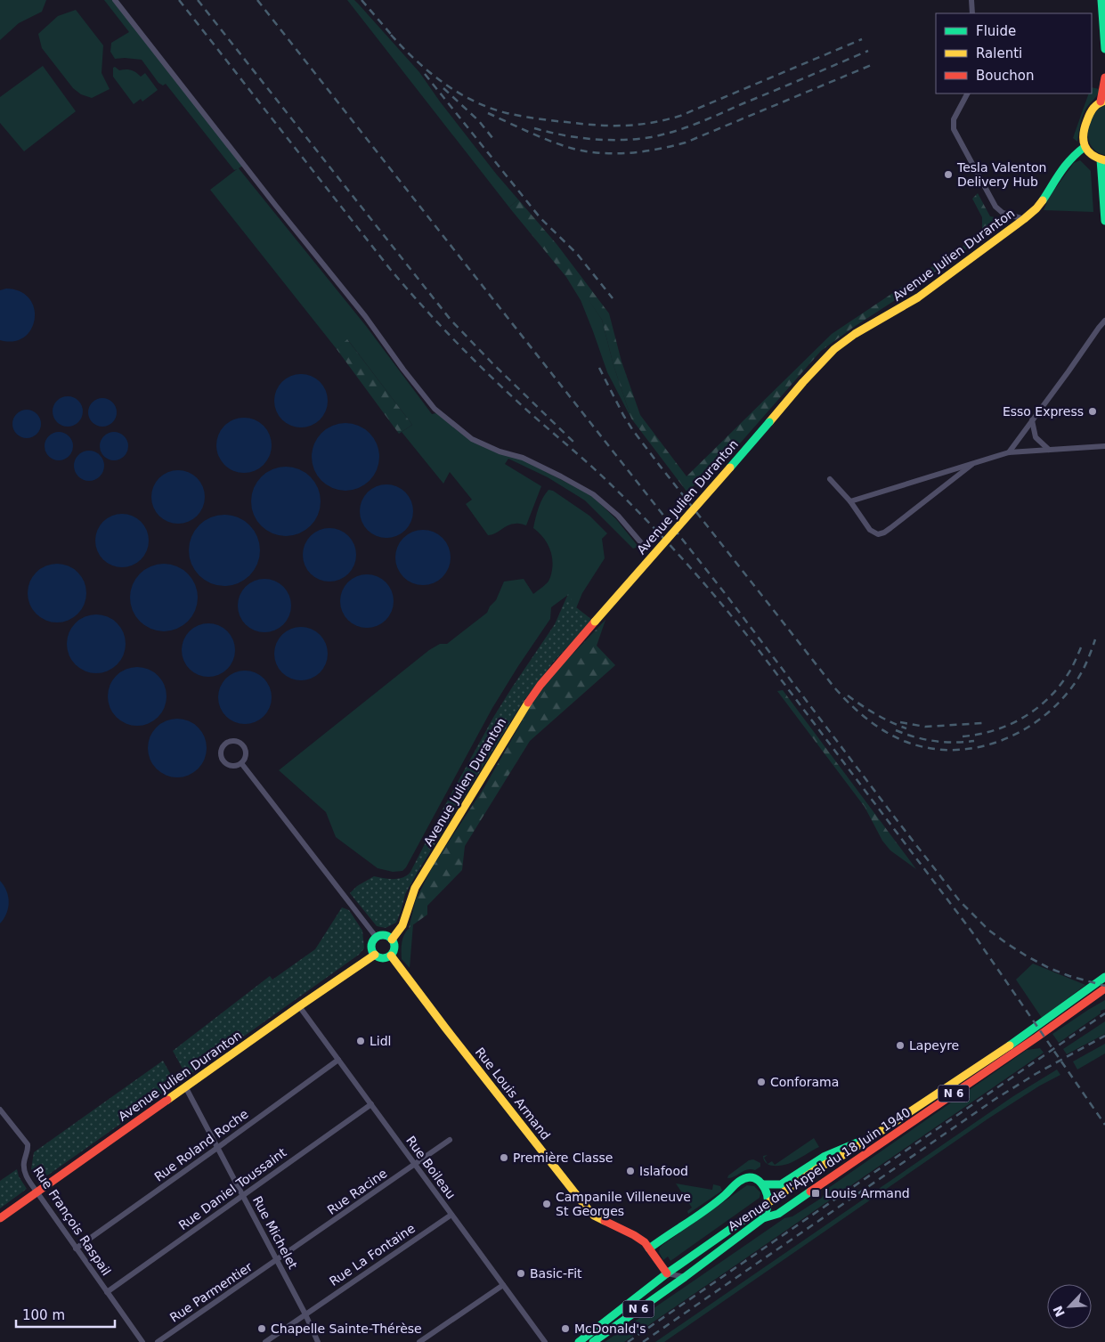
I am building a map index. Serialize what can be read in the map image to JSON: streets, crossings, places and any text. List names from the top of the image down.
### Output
{
  "streets": {
    "main road": [
      "Avenue Julien Duranton",
      "Rue Louis Armand",
      "N 6",
      "Avenue de l'Appel du 18 Juin 1940"
    ],
    "street": [
      "Rue Roland Roche",
      "Rue Boileau",
      "Rue Daniel Toussaint",
      "Rue Racine",
      "Rue François Raspail",
      "Rue Michelet",
      "Rue La Fontaine",
      "Rue Parmentier"
    ]
  },
  "crossings": [
    ["Avenue Julien Duranton", "Rue Louis Armand"],
    ["Avenue Julien Duranton", "Rue Boileau"],
    ["Avenue Julien Duranton", "Rue François Raspail"],
    ["Avenue Julien Duranton", "Rue Michelet"],
    ["Rue Louis Armand", "Avenue de l'Appel du 18 Juin 1940"],
    ["N 6", "Avenue de l'Appel du 18 Juin 1940"],
    ["Rue Roland Roche", "Rue Boileau"],
    ["Rue Roland Roche", "Rue François Raspail"],
    ["Rue Roland Roche", "Rue Michelet"],
    ["Rue Boileau", "Rue Daniel Toussaint"],
    ["Rue Boileau", "Rue Racine"],
    ["Rue Boileau", "Rue La Fontaine"],
    ["Rue Daniel Toussaint", "Rue François Raspail"],
    ["Rue Daniel Toussaint", "Rue Michelet"],
    ["Rue Racine", "Rue Michelet"],
    ["Rue Racine", "Rue Parmentier"],
    ["Rue Michelet", "Rue La Fontaine"],
    ["Rue Michelet", "Rue Parmentier"]
  ],
  "places": {
    "other": [
      "Tesla Valenton Delivery Hub",
      "Esso Express",
      "Lidl",
      "Lapeyre",
      "Conforama",
      "Première Classe",
      "Islafood",
      "Campanile Villeneuve St Georges",
      "Basic-Fit",
      "Chapelle Sainte-Thérèse",
      "McDonald's"
    ],
    "transit": ["Louis Armand"]
  },
  "legend": ["Fluide", "Ralenti", "Bouchon"],
  "scale_bar": "100 m",
  "north": "bottom left"
}
